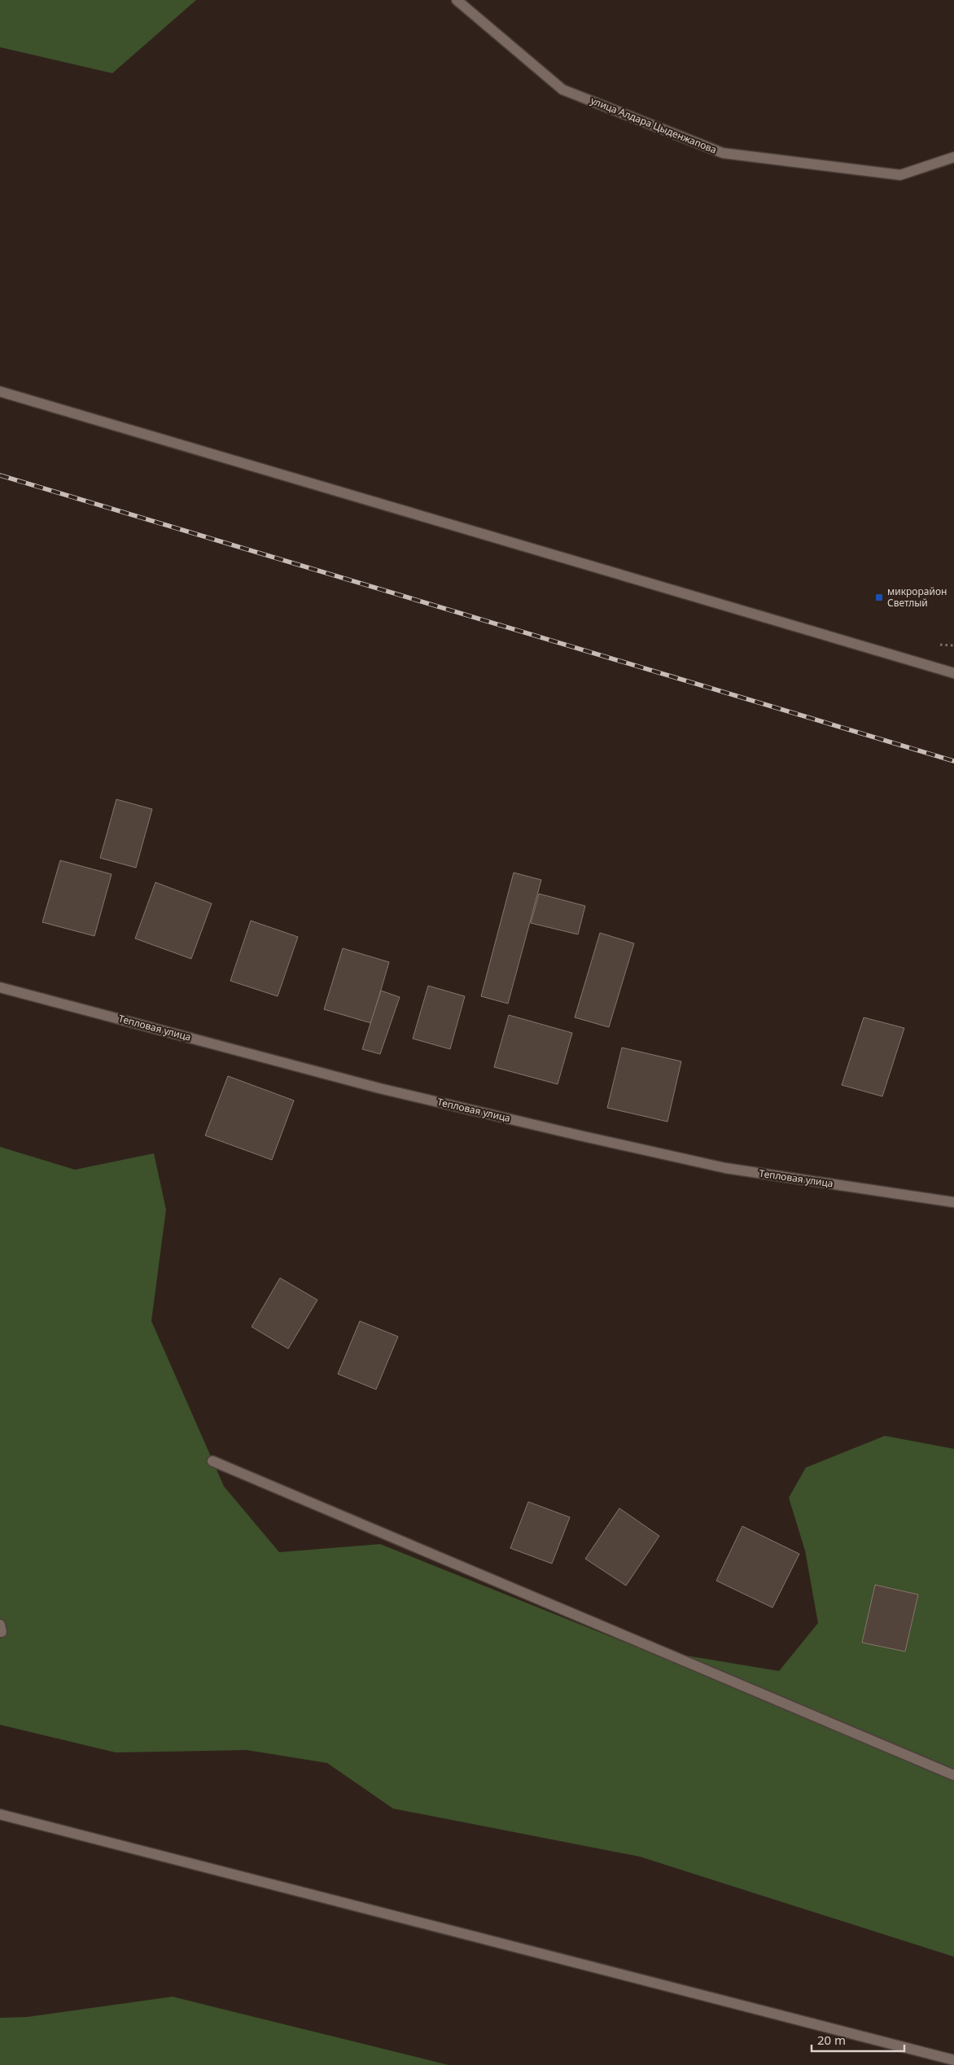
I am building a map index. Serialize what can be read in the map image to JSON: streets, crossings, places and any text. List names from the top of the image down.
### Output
{
  "streets": {
    "street": ["улица Алдара Цыденжапова", "Тепловая улица"]
  },
  "places": {
    "transit": ["микрорайон Светлый"]
  },
  "scale_bar": "20 m"
}
